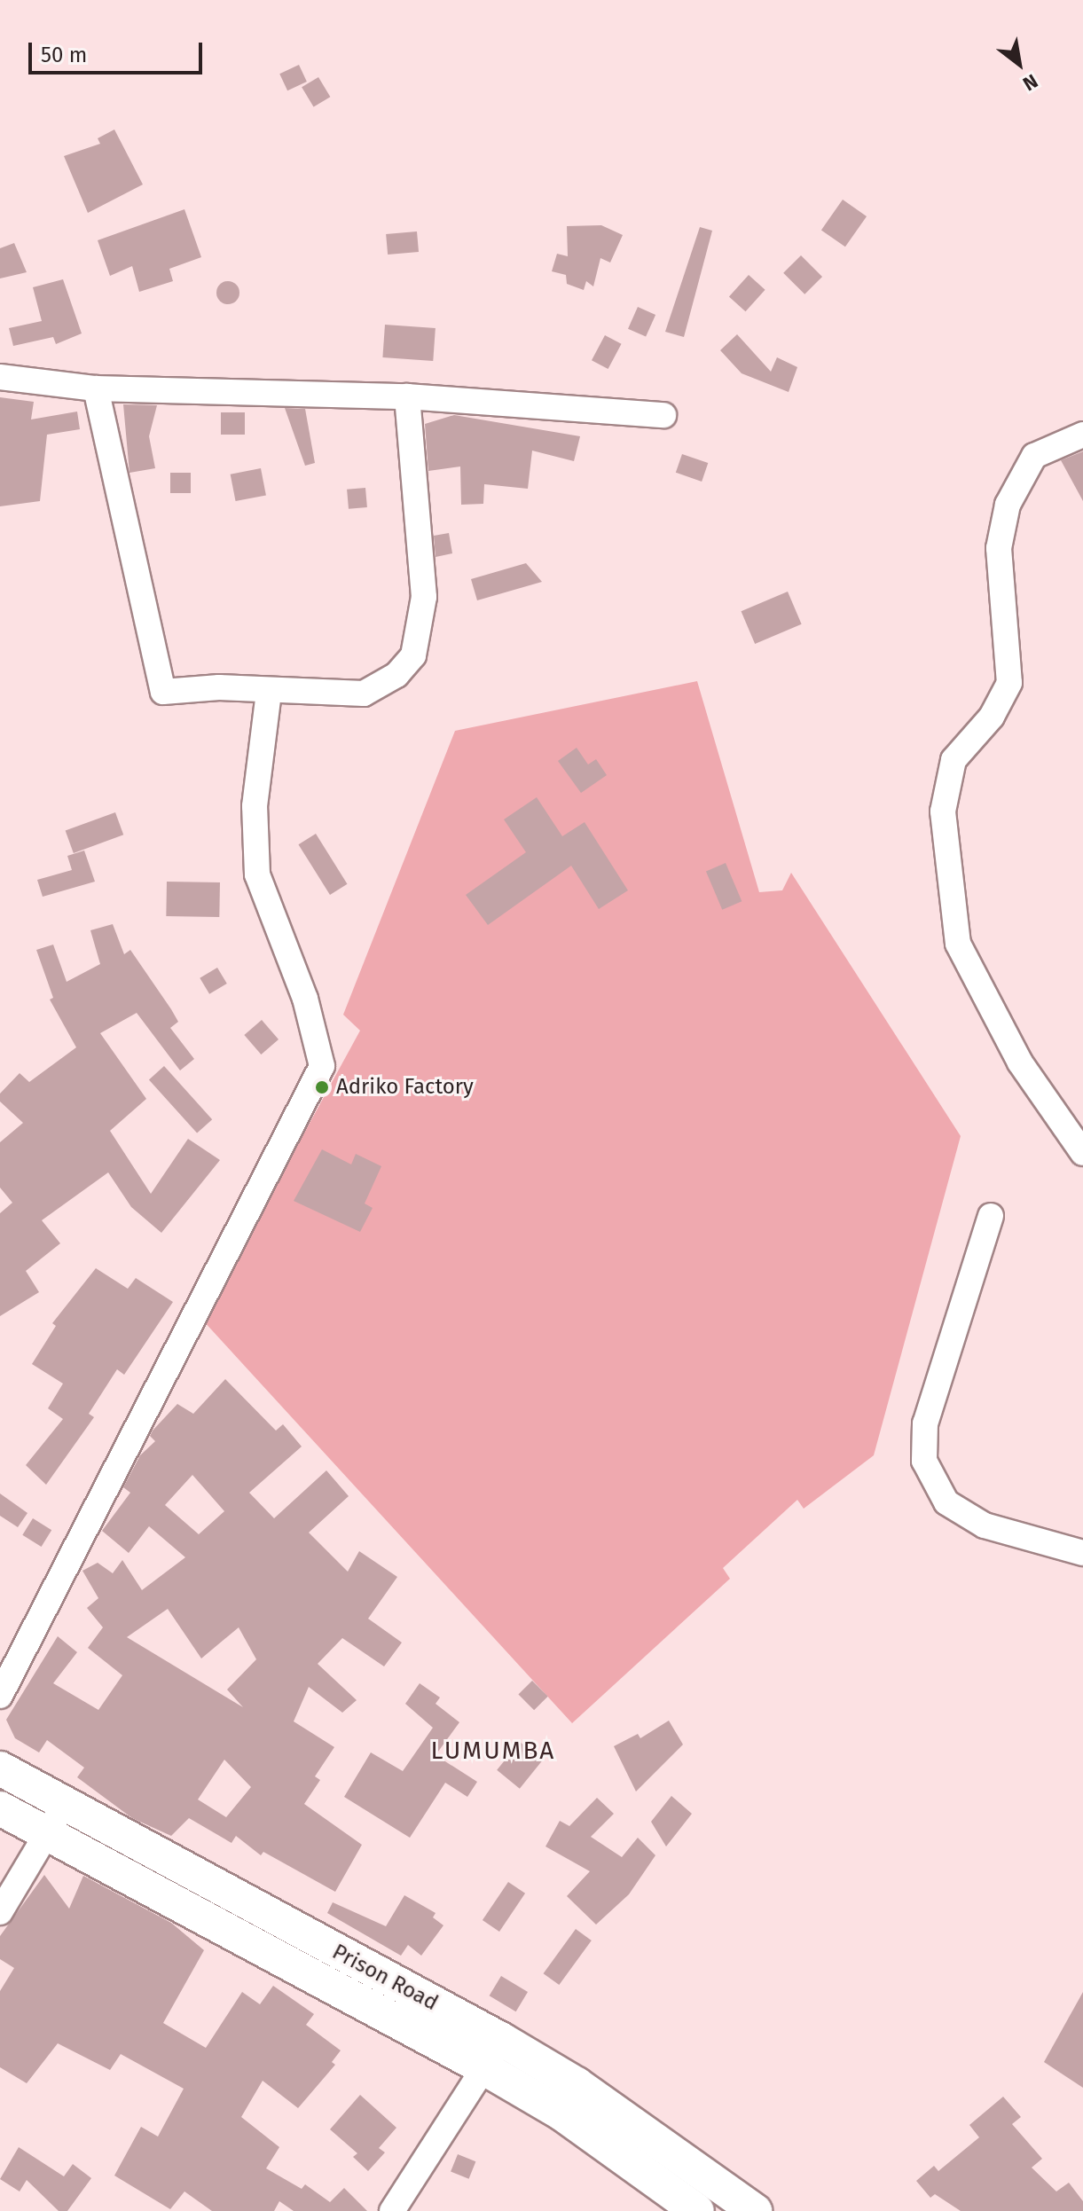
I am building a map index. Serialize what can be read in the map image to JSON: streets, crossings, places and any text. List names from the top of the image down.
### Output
{
  "streets": {
    "street": ["Prison Road"]
  },
  "districts": ["LUMUMBA"],
  "places": ["Adriko Factory"],
  "scale_bar": "50 m",
  "north": "bottom right"
}
